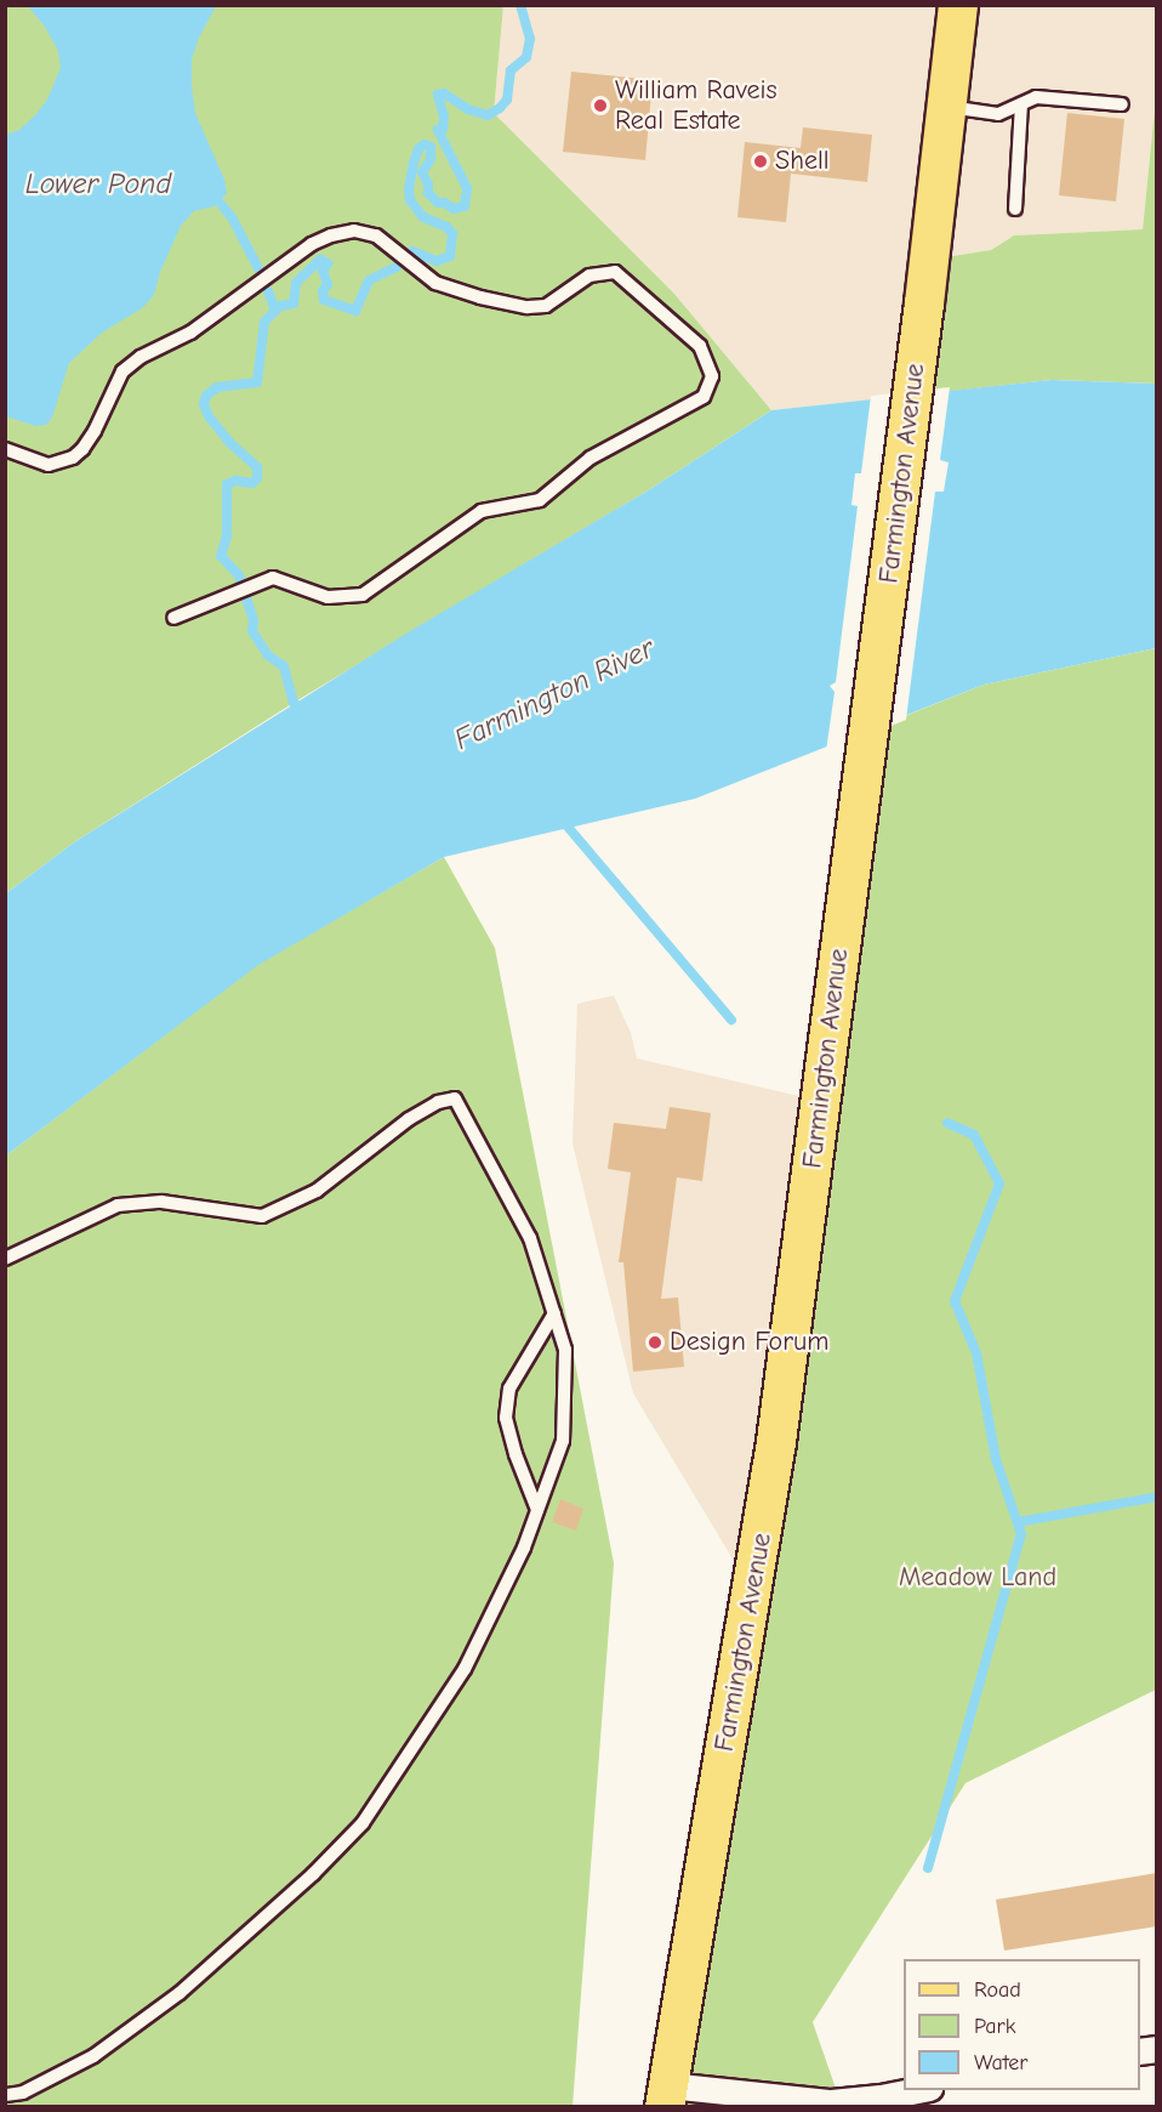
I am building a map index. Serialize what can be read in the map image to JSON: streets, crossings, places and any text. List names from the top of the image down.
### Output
{
  "streets": {
    "main road": ["Farmington Avenue"]
  },
  "water": ["Lower Pond", "Farmington River"],
  "parks": ["Meadow Land"],
  "places": ["William Raveis Real Estate", "Shell", "Design Forum"],
  "legend": ["Road", "Park", "Water"]
}
